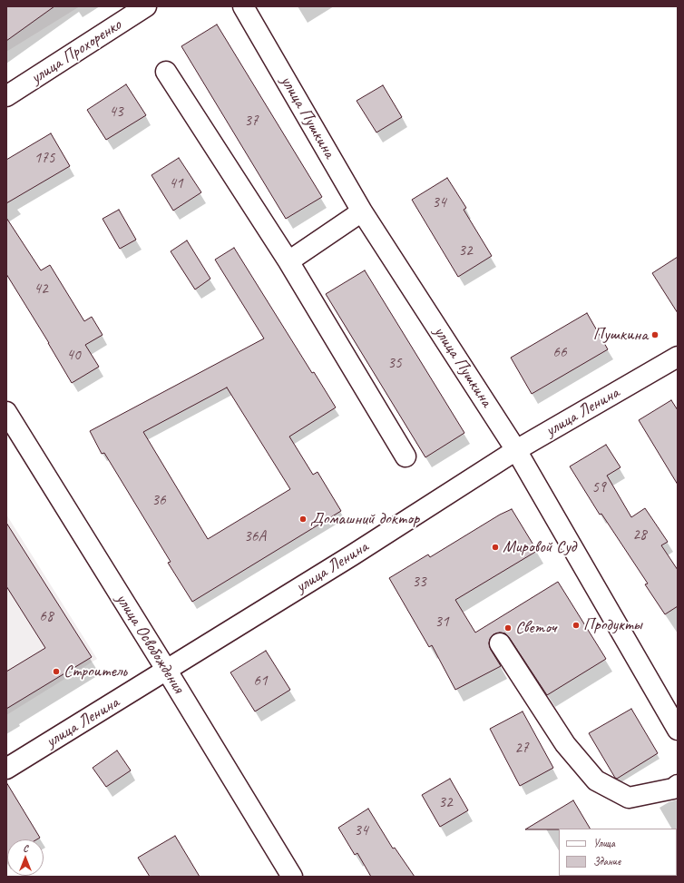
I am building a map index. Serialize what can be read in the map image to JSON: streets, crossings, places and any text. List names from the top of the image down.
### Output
{
  "streets": {
    "street": [
      "улица Прохоренко",
      "улица Пушкина",
      "улица Ленина",
      "улица Освобождения"
    ]
  },
  "crossings": [
    ["улица Пушкина", "улица Ленина"],
    ["улица Ленина", "улица Освобождения"]
  ],
  "places": [
    "Пушкина",
    "Домашний доктор",
    "Мировой Суд",
    "Продукты",
    "Светоч",
    "Строитель"
  ],
  "house_numbers": [
    "43",
    "37",
    "175",
    "41",
    "34",
    "32",
    "42",
    "66",
    "40",
    "35",
    "59",
    "36",
    "28",
    "36А",
    "33",
    "68",
    "31",
    "61",
    "27",
    "32",
    "34"
  ],
  "legend": ["Улица", "Здание"],
  "north": "top"
}
